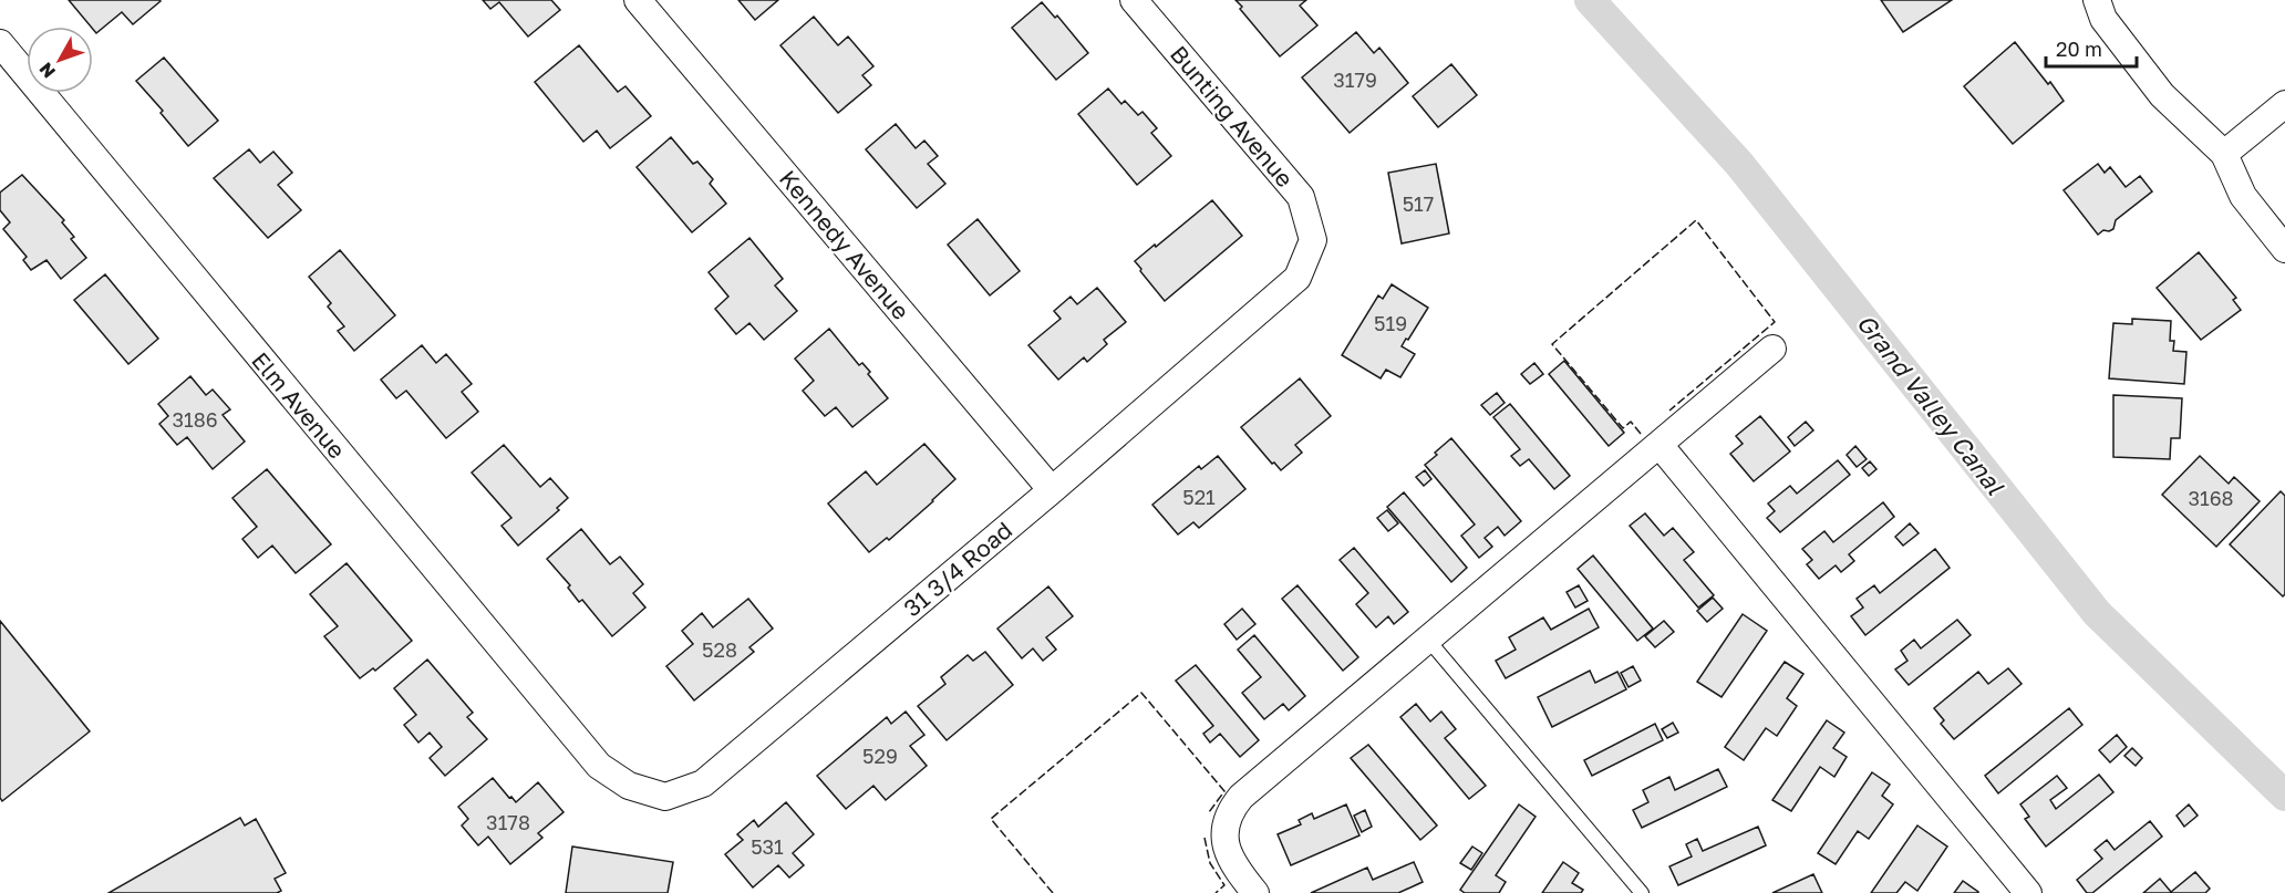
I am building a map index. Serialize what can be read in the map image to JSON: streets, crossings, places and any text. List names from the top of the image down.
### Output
{
  "streets": {
    "street": [
      "Bunting Avenue",
      "Kennedy Avenue",
      "Elm Avenue",
      "31 3/4 Road"
    ]
  },
  "crossings": [
    ["Bunting Avenue", "31 3/4 Road"],
    ["Kennedy Avenue", "31 3/4 Road"],
    ["Elm Avenue", "31 3/4 Road"]
  ],
  "water": ["Grand Valley Canal"],
  "house_numbers": [
    "3179",
    "517",
    "519",
    "3186",
    "521",
    "3168",
    "528",
    "529",
    "3178",
    "531"
  ],
  "scale_bar": "20 m",
  "north": "bottom left"
}
